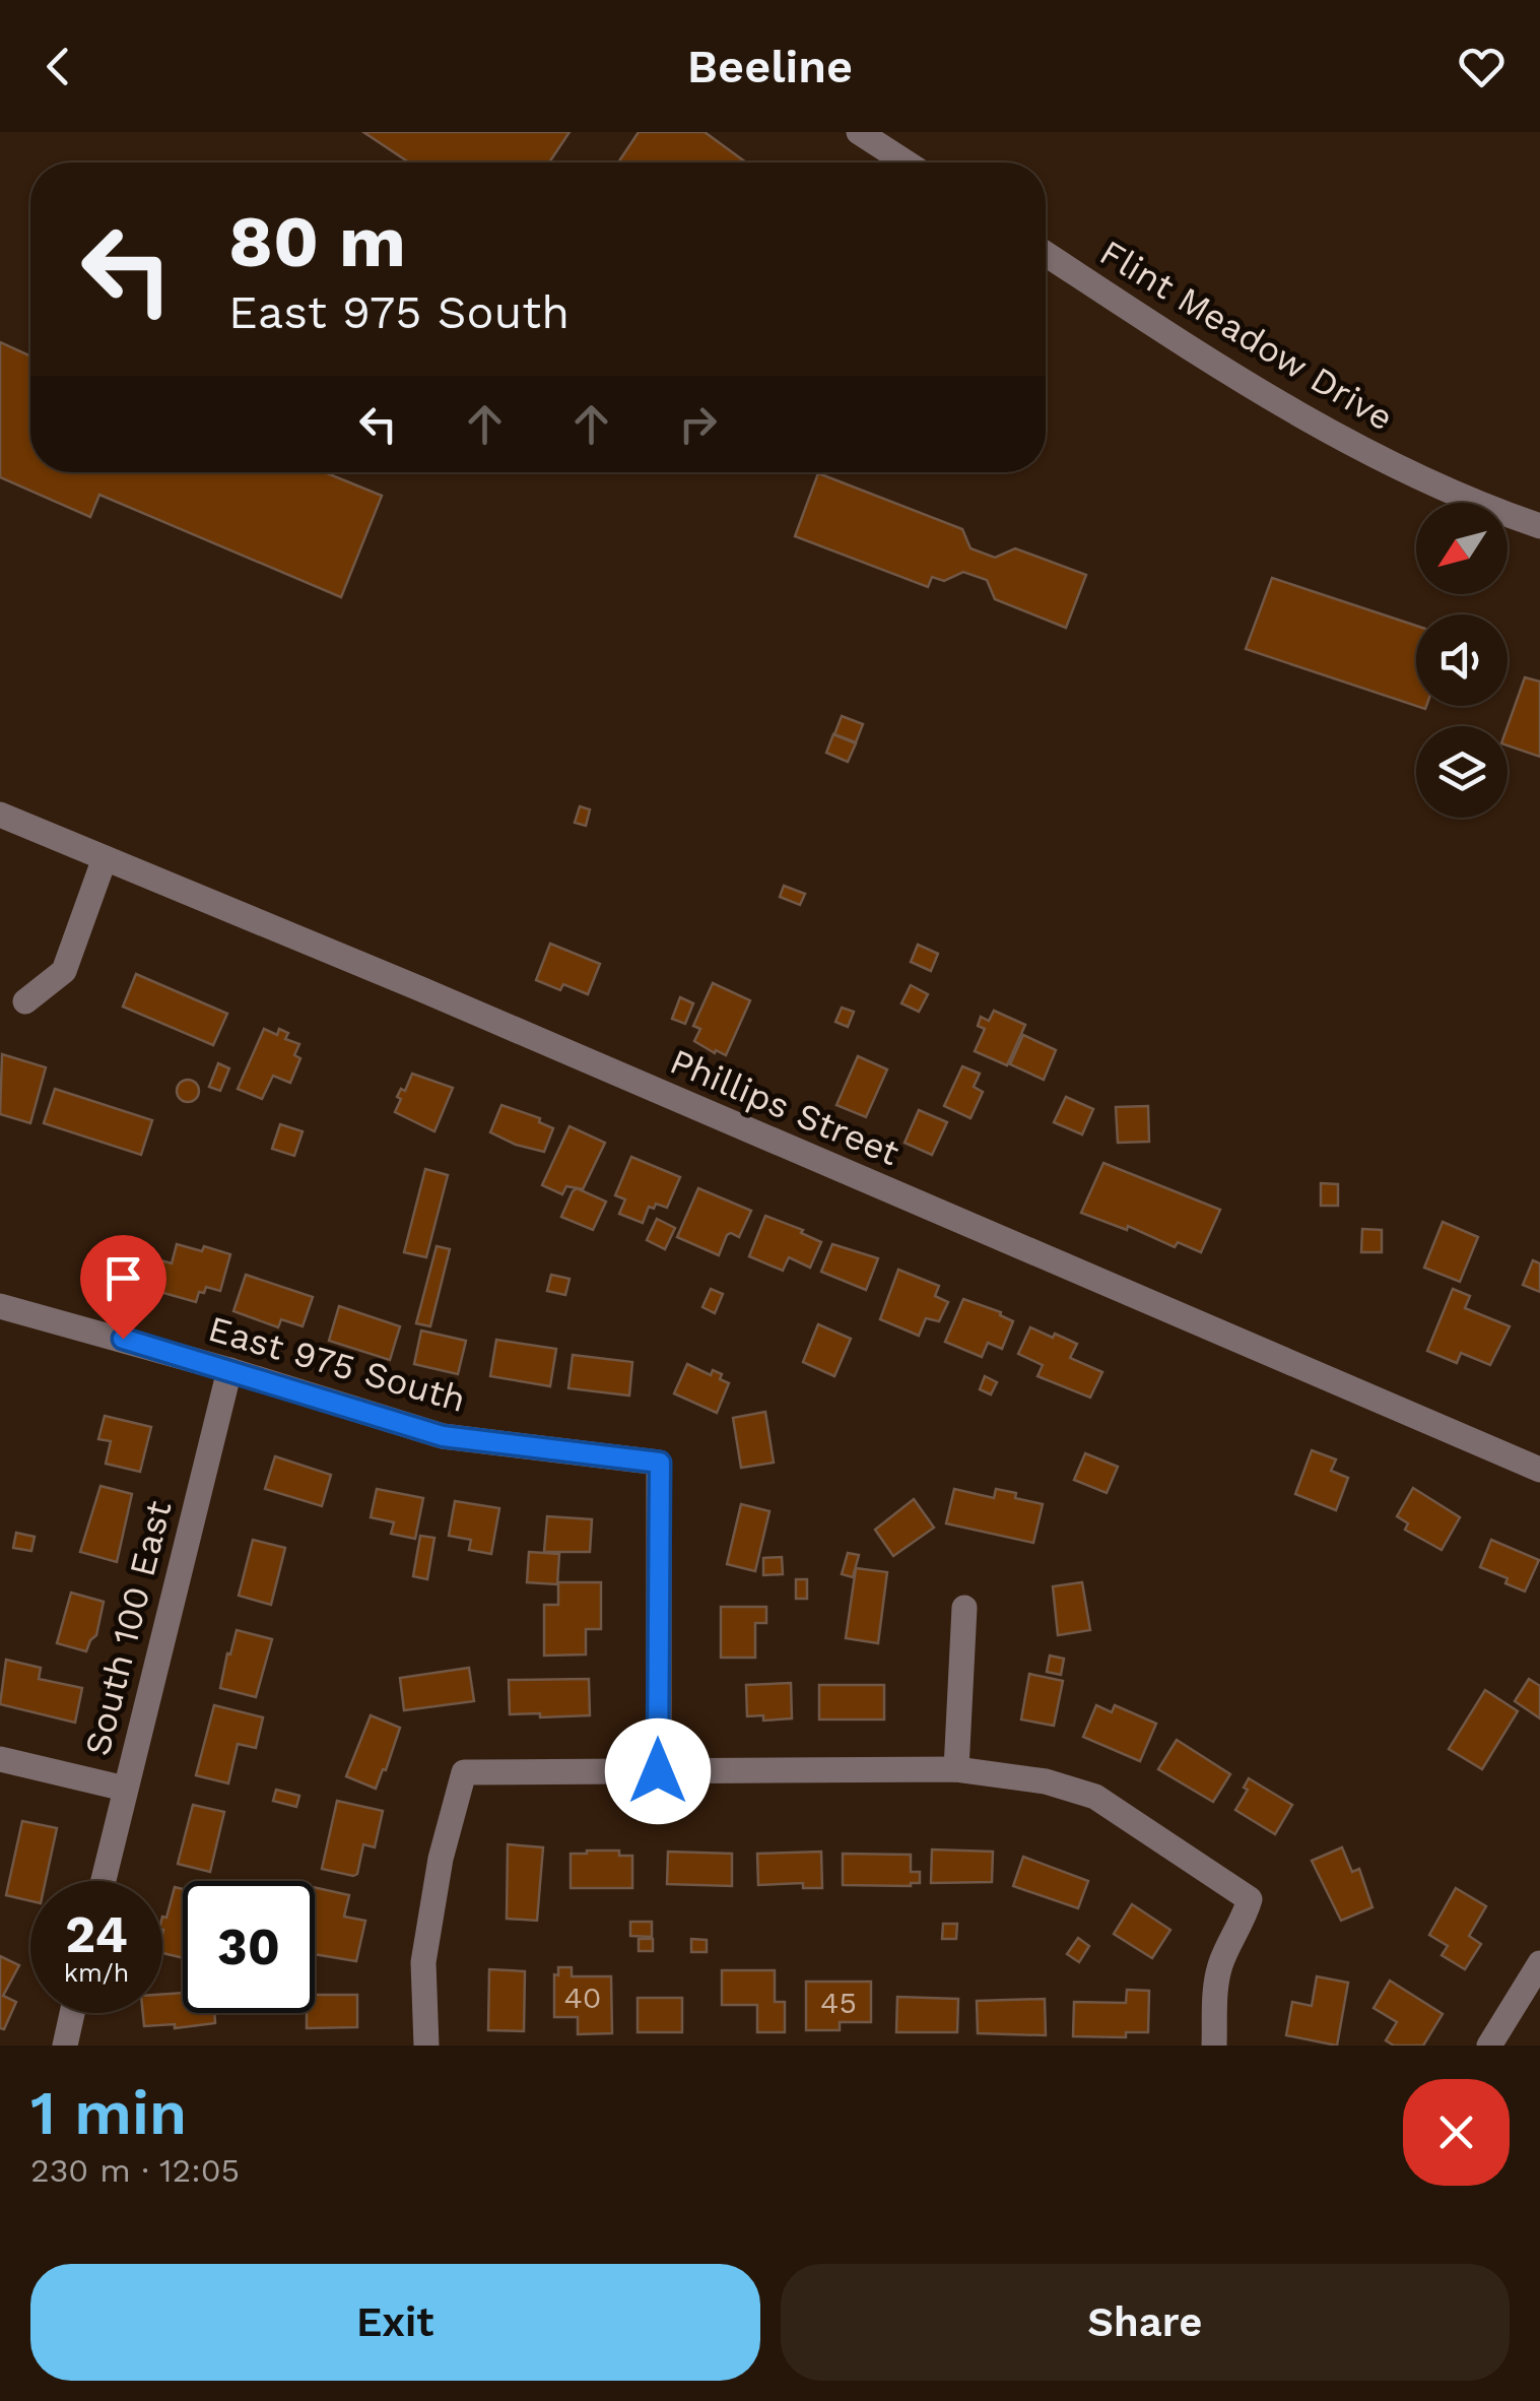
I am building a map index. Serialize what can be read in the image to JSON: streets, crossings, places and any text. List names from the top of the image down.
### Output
{
  "streets": {
    "street": [
      "Flint Meadow Drive",
      "Phillips Street",
      "East 975 South",
      "South 100 East"
    ]
  },
  "crossings": [
    ["East 975 South", "South 100 East"]
  ],
  "house_numbers": ["40", "45"],
  "north": "bottom left",
  "page": {
    "header": "Beeline",
    "turn": ["80 m", "East 975 South"],
    "speed": "24 km/h",
    "limit": "30",
    "heading": ["1 min", "230 m · 12:05"],
    "buttons": ["Exit", "Share"]
  }
}
